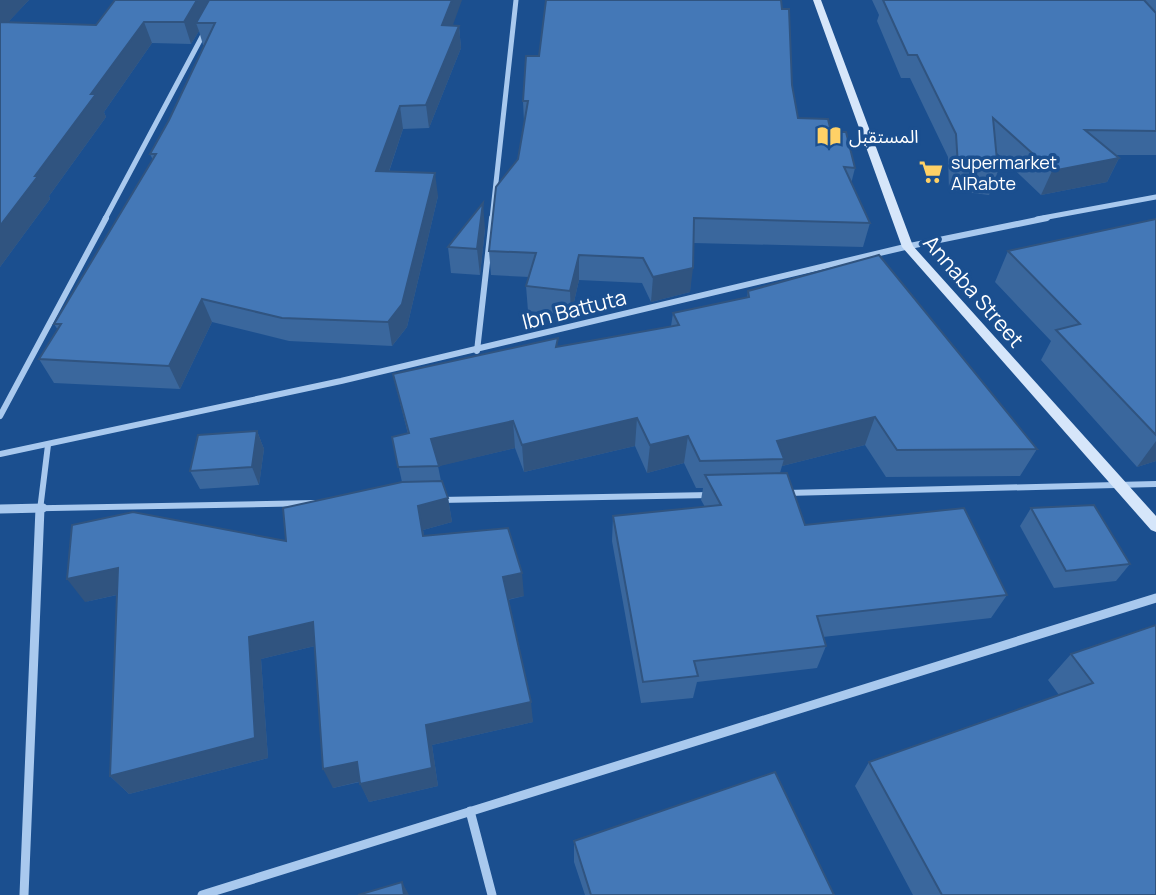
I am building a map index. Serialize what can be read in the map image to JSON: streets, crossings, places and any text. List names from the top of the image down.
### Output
{
  "streets": {
    "street": ["Annaba Street", "Ibn Battuta"]
  },
  "crossings": [
    ["Annaba Street", "Ibn Battuta"]
  ],
  "places": {
    "library": ["المستقبل"],
    "supermarket": ["supermarket AlRabte"]
  }
}
